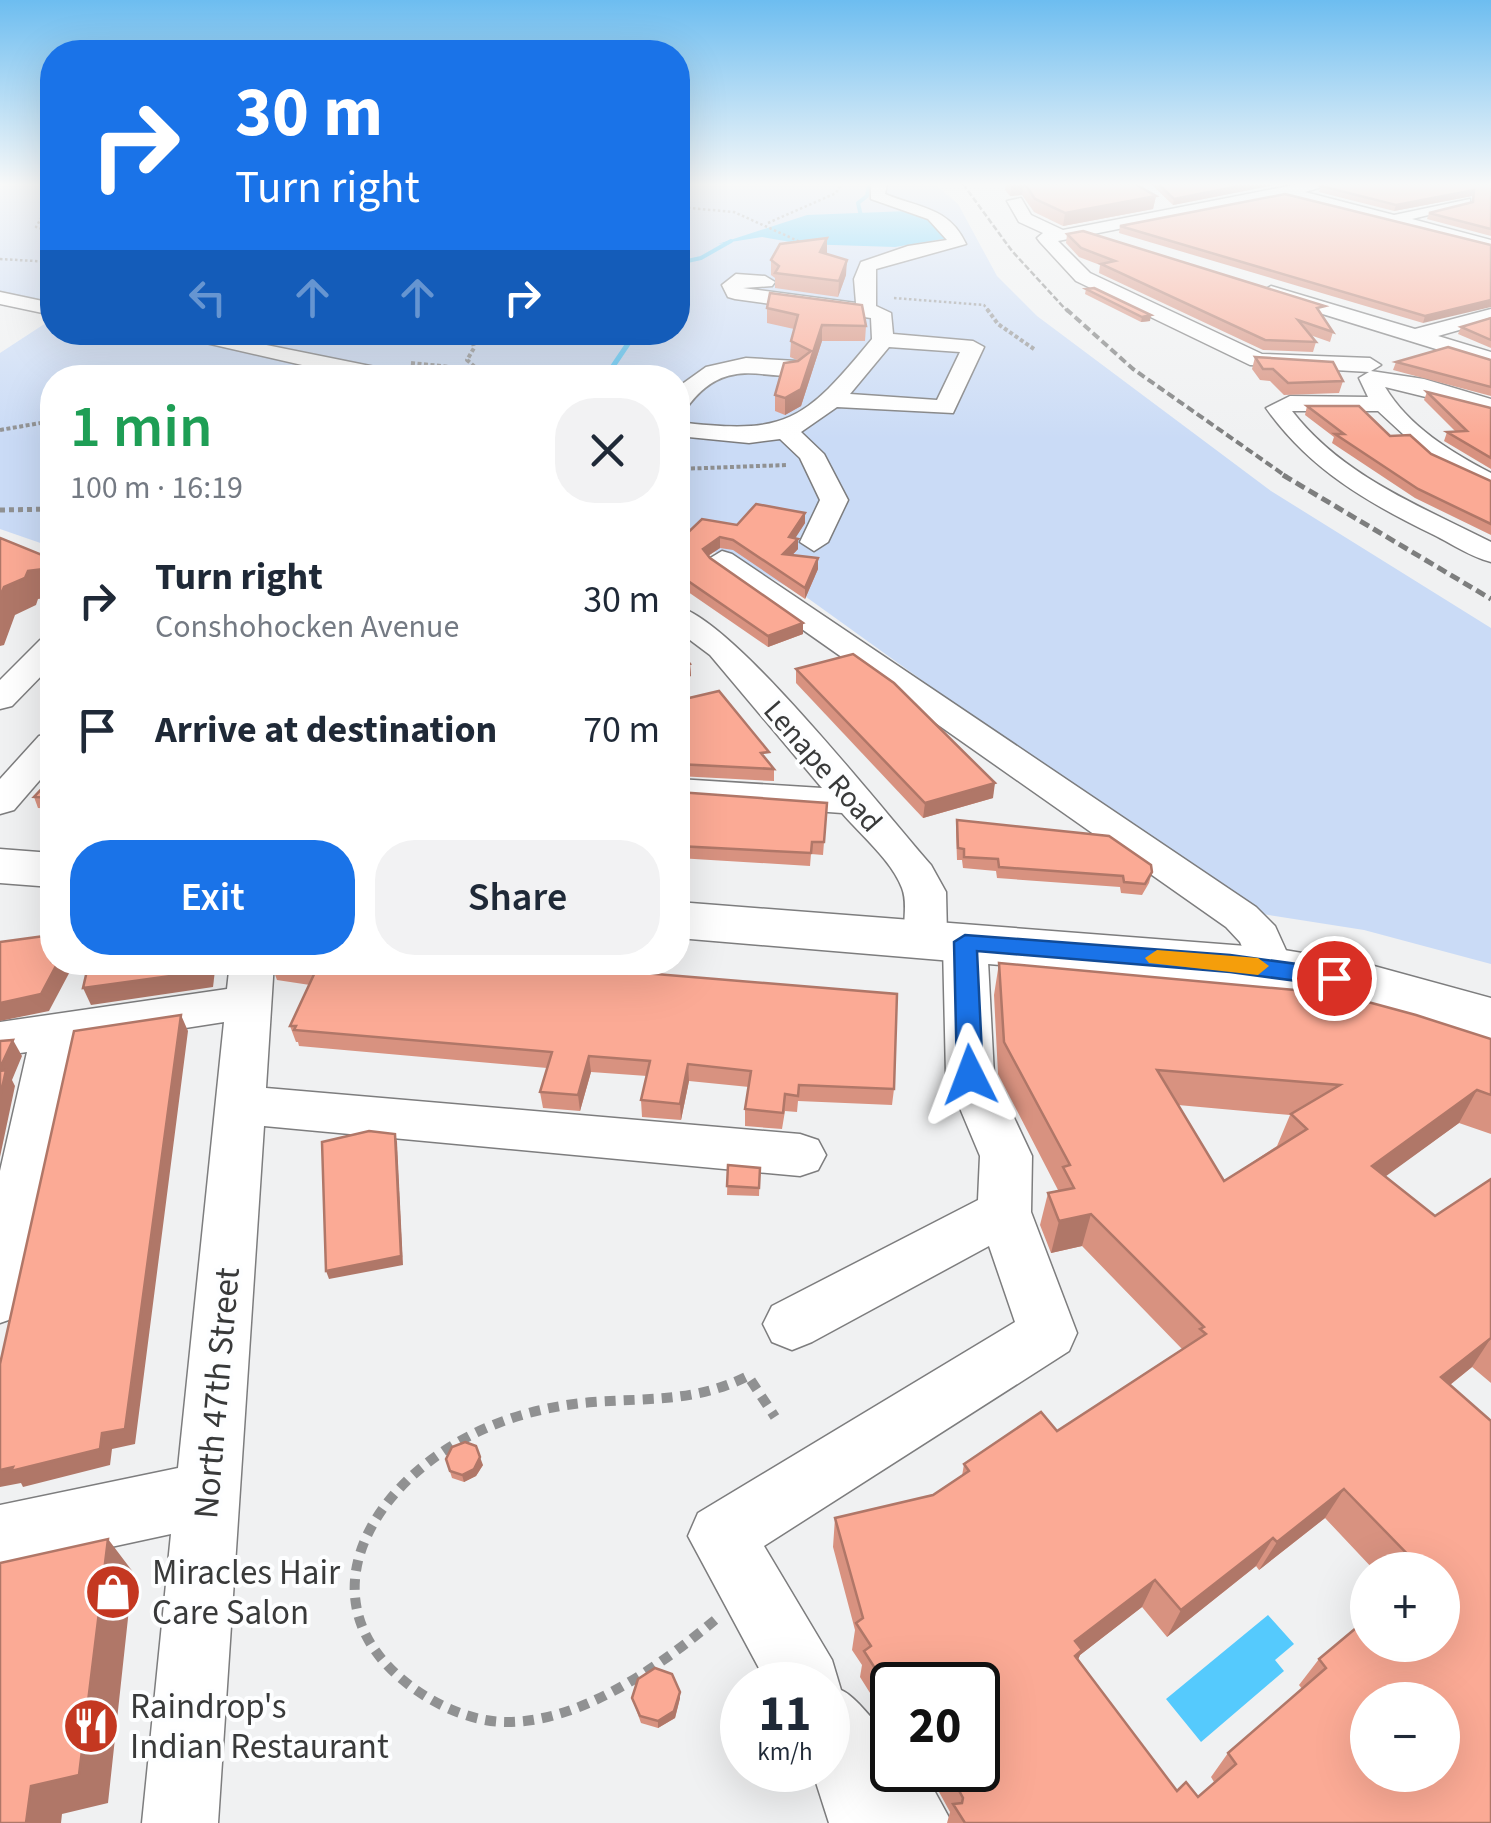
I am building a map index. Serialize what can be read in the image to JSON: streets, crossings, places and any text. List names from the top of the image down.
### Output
{
  "streets": {
    "street": ["Lenape Road", "North 47th Street"]
  },
  "places": {
    "shop": ["Miracles Hair Care Salon"],
    "restaurant": ["Raindrop's Indian Restaurant"]
  },
  "page": {
    "turn": ["30 m", "Turn right"],
    "heading": ["1 min", "100 m · 16:19"],
    "list": [
      {
        "name": "Turn right",
        "note": "Conshohocken Avenue",
        "value": "30 m"
      },
      {
        "name": "Arrive at destination",
        "value": "70 m"
      }
    ],
    "buttons": ["Exit", "Share"],
    "map_buttons": ["+", "−"],
    "speed": "11 km/h",
    "limit": "20"
  }
}
